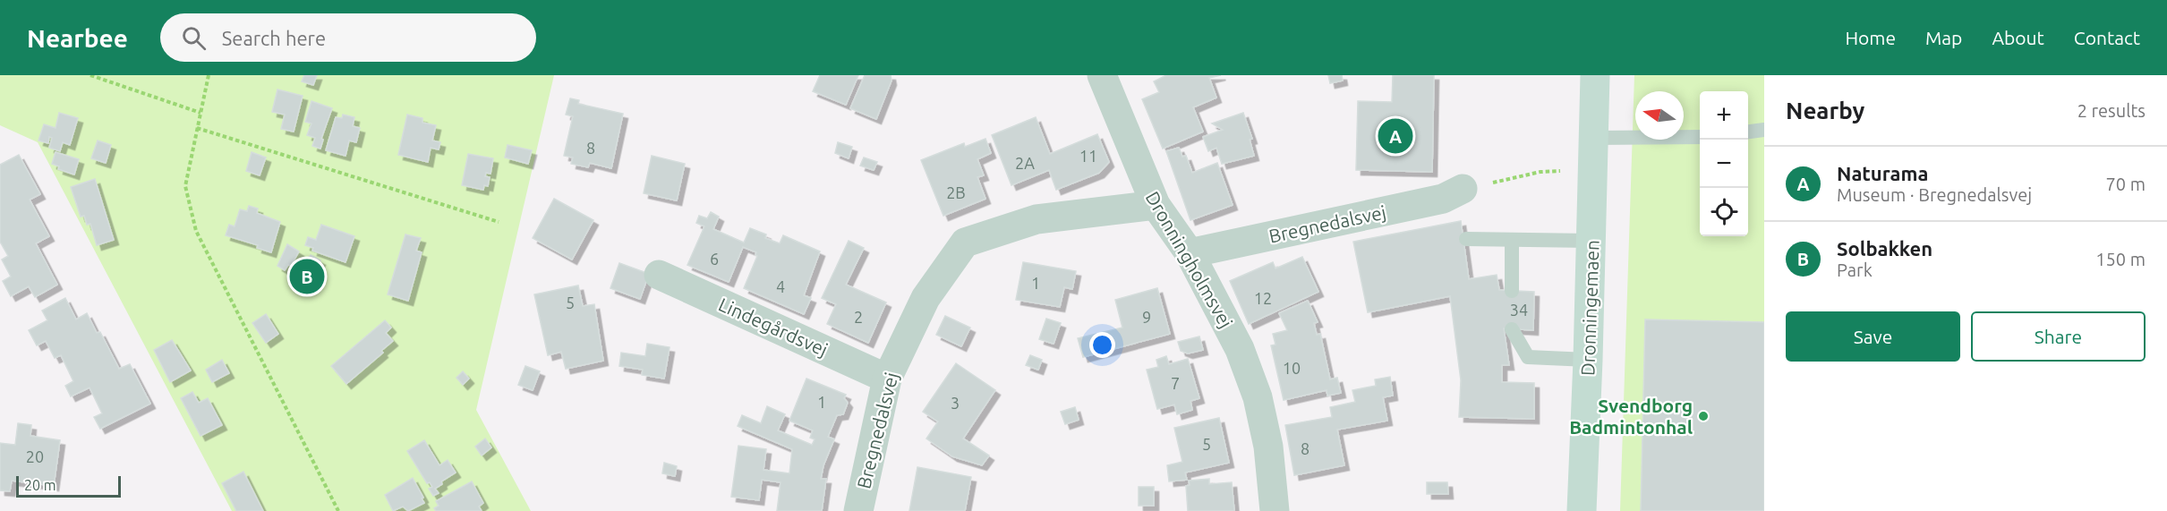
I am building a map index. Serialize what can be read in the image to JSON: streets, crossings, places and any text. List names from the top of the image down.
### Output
{
  "streets": {
    "street": [
      "Bregnedalsvej",
      "Dronningholmsvej",
      "Dronningemaen",
      "Lindegårdsvej"
    ]
  },
  "crossings": [
    ["Bregnedalsvej", "Dronningholmsvej"],
    ["Bregnedalsvej", "Lindegårdsvej"]
  ],
  "places": ["Svendborg Badmintonhal"],
  "house_numbers": [
    "8",
    "11",
    "2A",
    "2B",
    "6",
    "1",
    "4",
    "12",
    "5",
    "34",
    "2",
    "9",
    "10",
    "7",
    "1",
    "3",
    "5",
    "8",
    "20"
  ],
  "scale_bar": "20 m",
  "north": "left",
  "page": {
    "header": "Nearbee",
    "search": "Search here",
    "nav": [
      "Home",
      "Map",
      "About",
      "Contact"
    ],
    "heading": ["Nearby", "2 results"],
    "map_buttons": ["+", "−"],
    "pins": ["A", "B"],
    "list": [
      {
        "mark": "A",
        "name": "Naturama",
        "note": "Museum · Bregnedalsvej",
        "value": "70 m"
      },
      {
        "mark": "B",
        "name": "Solbakken",
        "note": "Park",
        "value": "150 m"
      }
    ],
    "buttons": ["Save", "Share"],
    "scale": "20 m"
  }
}
